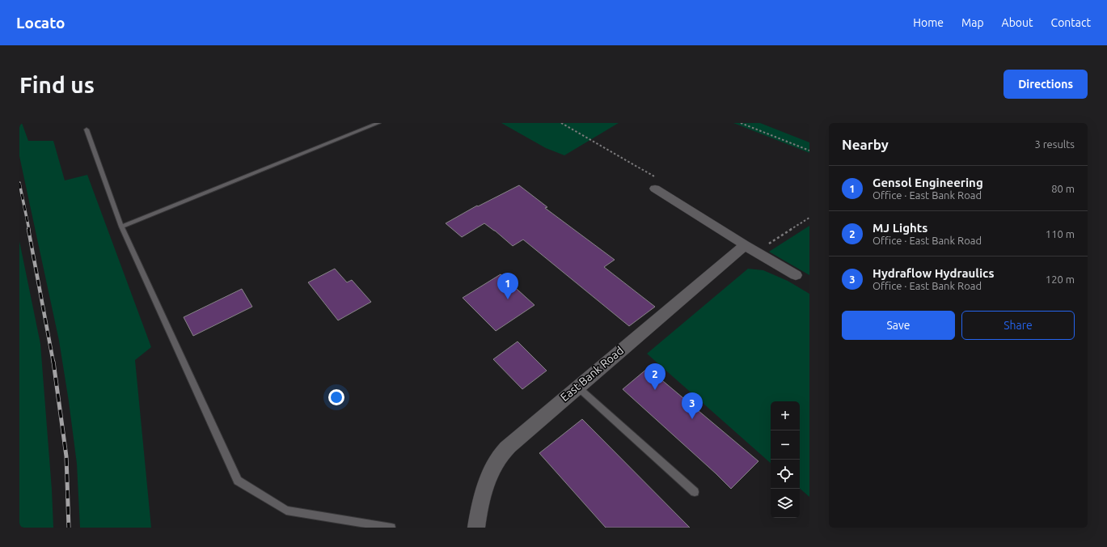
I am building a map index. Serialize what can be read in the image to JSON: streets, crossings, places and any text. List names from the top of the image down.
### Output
{
  "streets": {
    "street": ["East Bank Road"]
  },
  "page": {
    "header": "Locato",
    "nav": [
      "Home",
      "Map",
      "About",
      "Contact"
    ],
    "buttons": [
      "Directions",
      ["Save", "Share"]
    ],
    "title": "Find us",
    "heading": ["Nearby", "3 results"],
    "list": [
      {
        "mark": "1",
        "name": "Gensol Engineering",
        "note": "Office · East Bank Road",
        "value": "80 m"
      },
      {
        "mark": "2",
        "name": "MJ Lights",
        "note": "Office · East Bank Road",
        "value": "110 m"
      },
      {
        "mark": "3",
        "name": "Hydraflow Hydraulics",
        "note": "Office · East Bank Road",
        "value": "120 m"
      }
    ],
    "pins": ["1", "2", "3"],
    "map_buttons": ["+", "−"]
  }
}
